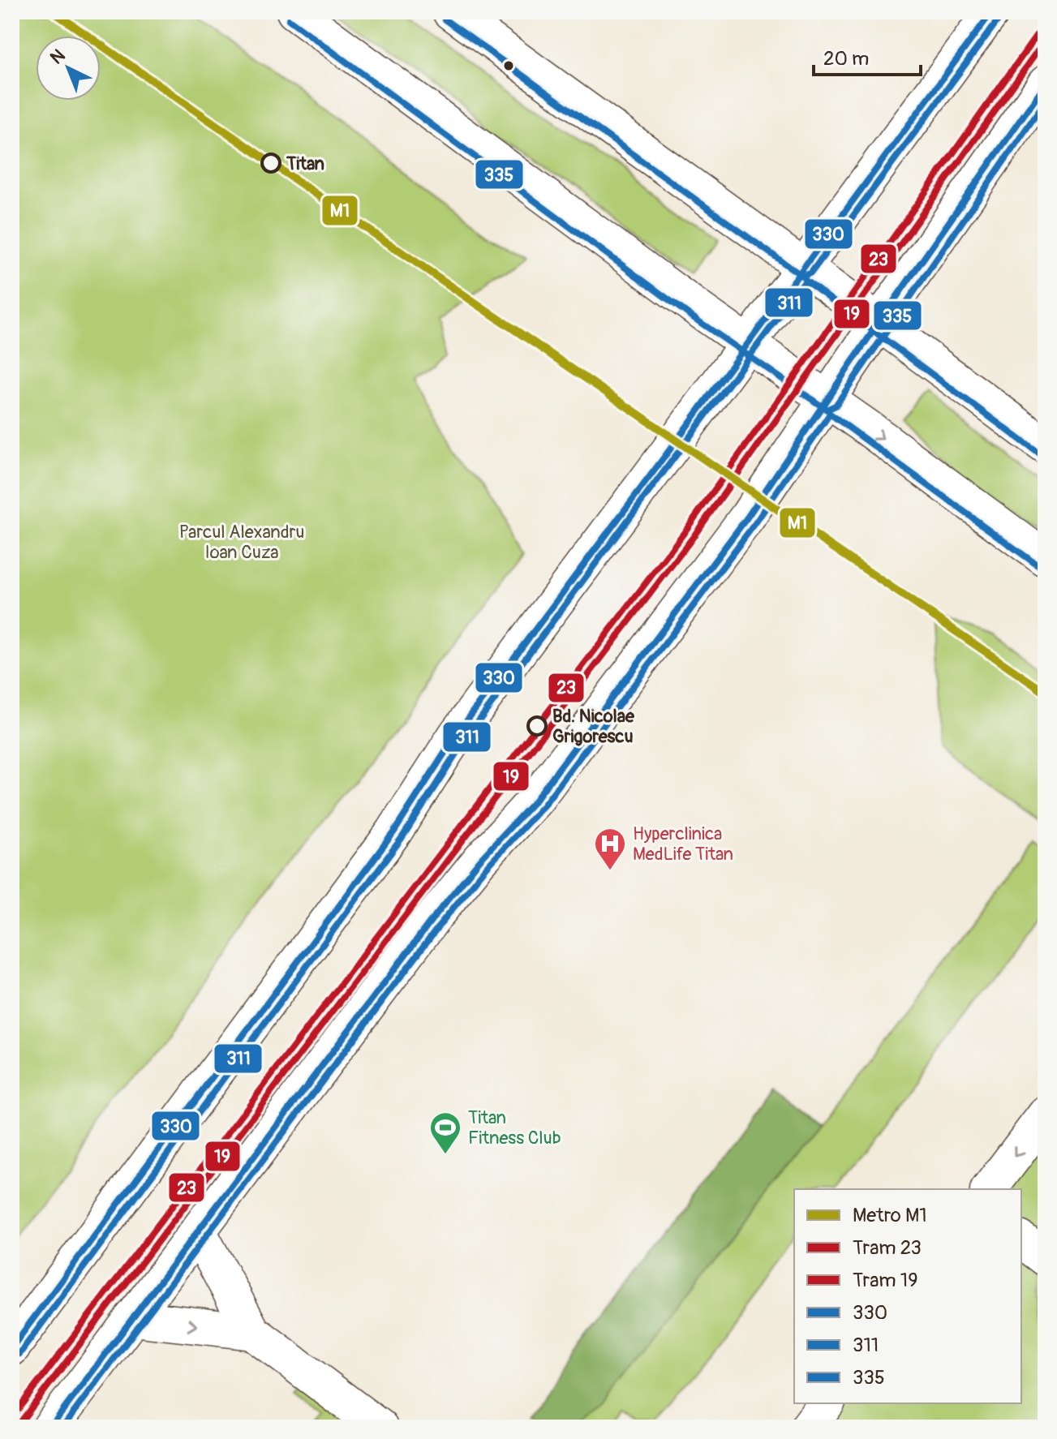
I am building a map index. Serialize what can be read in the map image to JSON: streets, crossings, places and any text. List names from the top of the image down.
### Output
{
  "parks": ["Parcul Alexandru Ioan Cuza"],
  "places": {
    "other": ["Titan", "Bd. Nicolae Grigorescu"],
    "hospital": ["Hyperclinica MedLife Titan"],
    "sports": ["Titan Fitness Club"]
  },
  "lines": [
    "metro line M1",
    "transit line 330",
    "transit line 335",
    "tram line 23",
    "tram line 19",
    "transit line 311"
  ],
  "legend": [
    "Metro M1",
    "Tram 23",
    "Tram 19",
    "330",
    "311",
    "335"
  ],
  "scale_bar": "20 m",
  "north": "top left"
}
